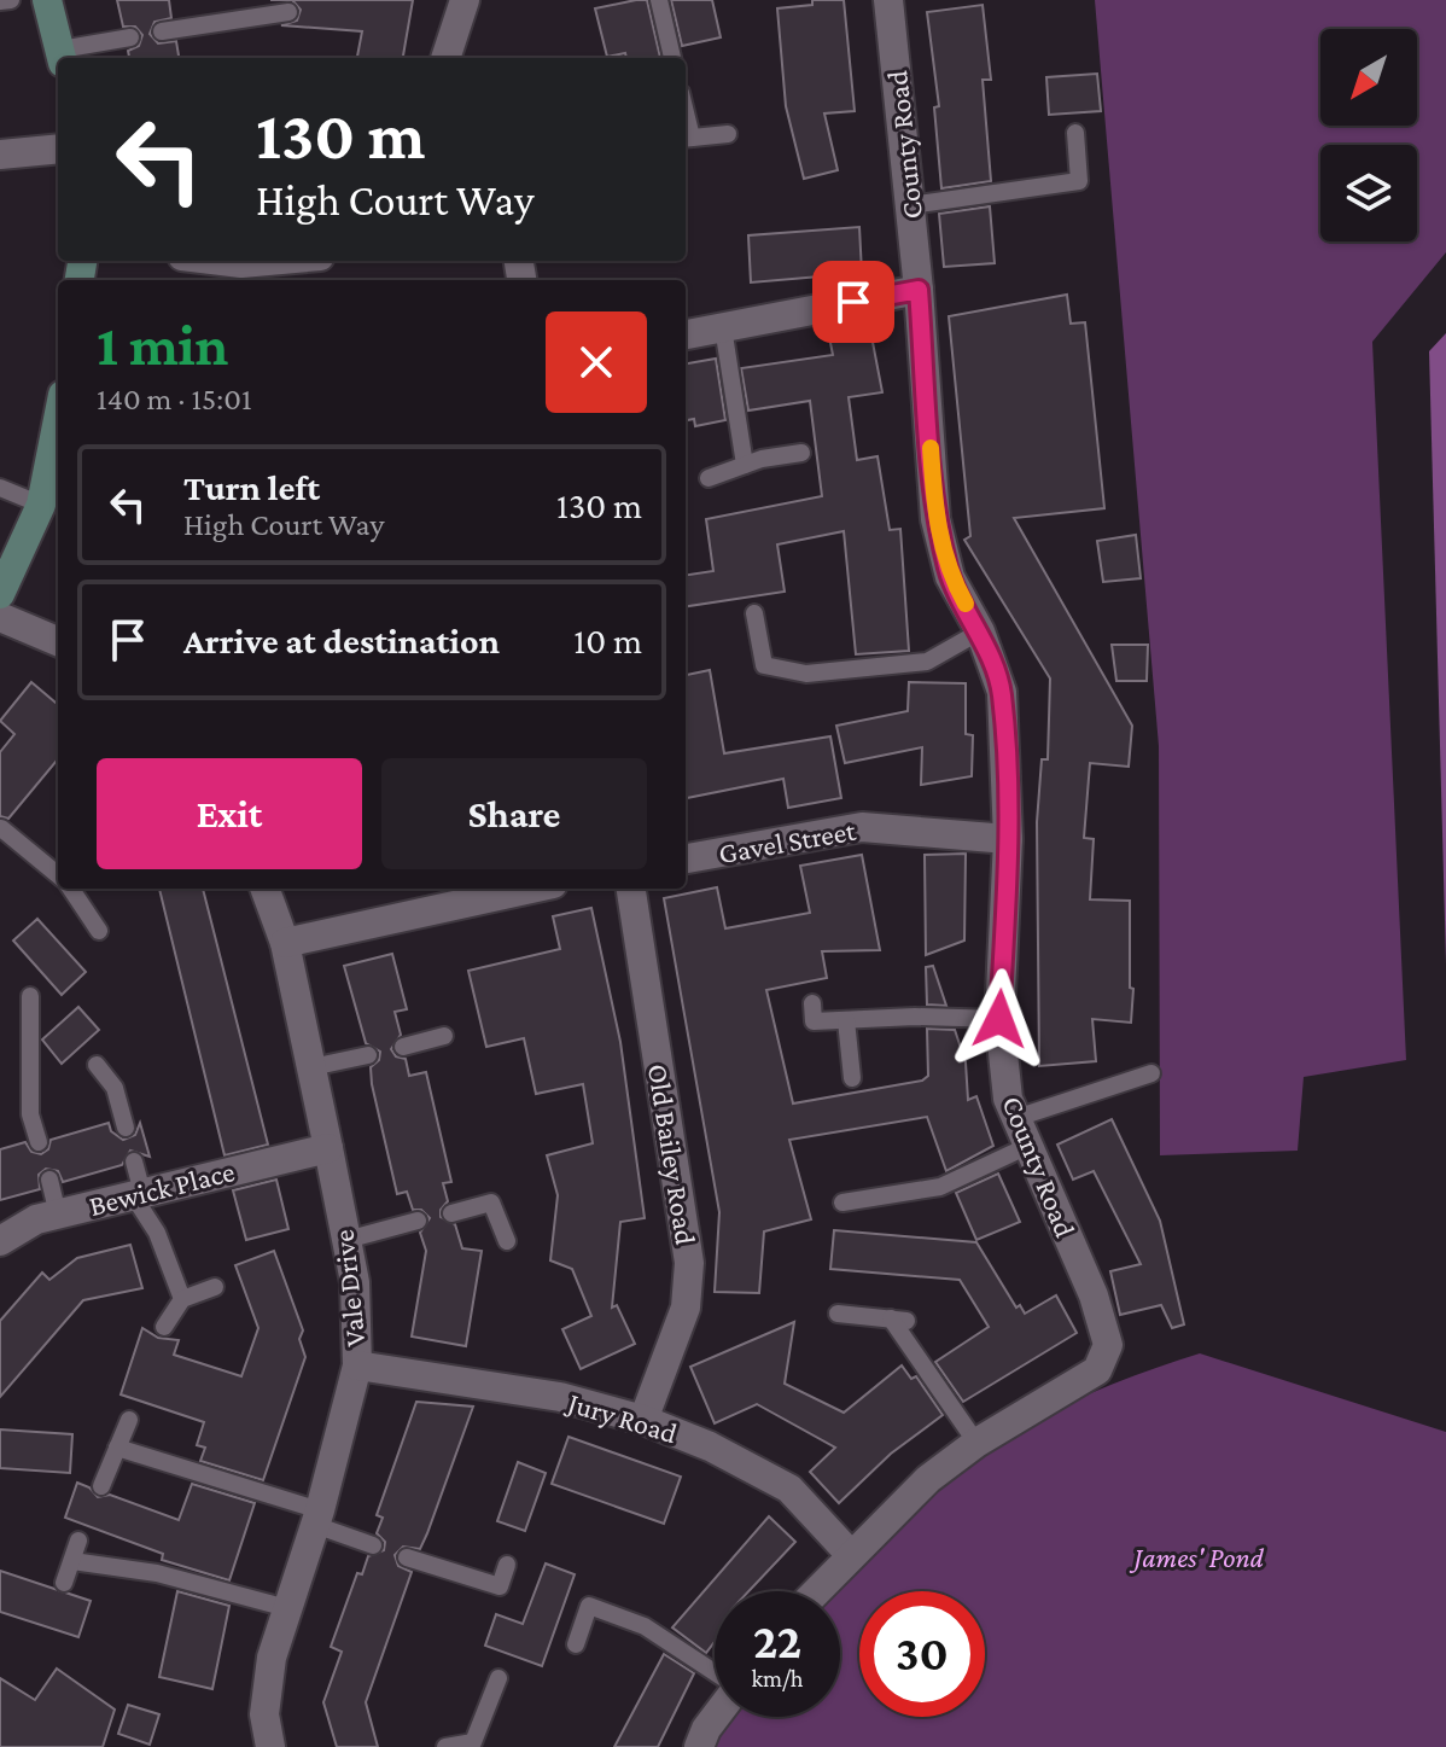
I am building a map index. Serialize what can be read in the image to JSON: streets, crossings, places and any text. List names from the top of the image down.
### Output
{
  "streets": {
    "street": [
      "County Road",
      "Gavel Street",
      "Old Bailey Road",
      "Bewick Place",
      "Vale Drive",
      "Jury Road"
    ]
  },
  "crossings": [
    ["County Road", "Gavel Street"],
    ["County Road", "Jury Road"],
    ["Old Bailey Road", "Jury Road"],
    ["Bewick Place", "Vale Drive"],
    ["Vale Drive", "Jury Road"]
  ],
  "parks": ["James' Pond"],
  "north": "bottom left",
  "page": {
    "turn": ["130 m", "High Court Way"],
    "heading": ["1 min", "140 m · 15:01"],
    "list": [
      {
        "name": "Turn left",
        "note": "High Court Way",
        "value": "130 m"
      },
      {
        "name": "Arrive at destination",
        "value": "10 m"
      }
    ],
    "buttons": ["Exit", "Share"],
    "speed": "22 km/h",
    "limit": "30"
  }
}
